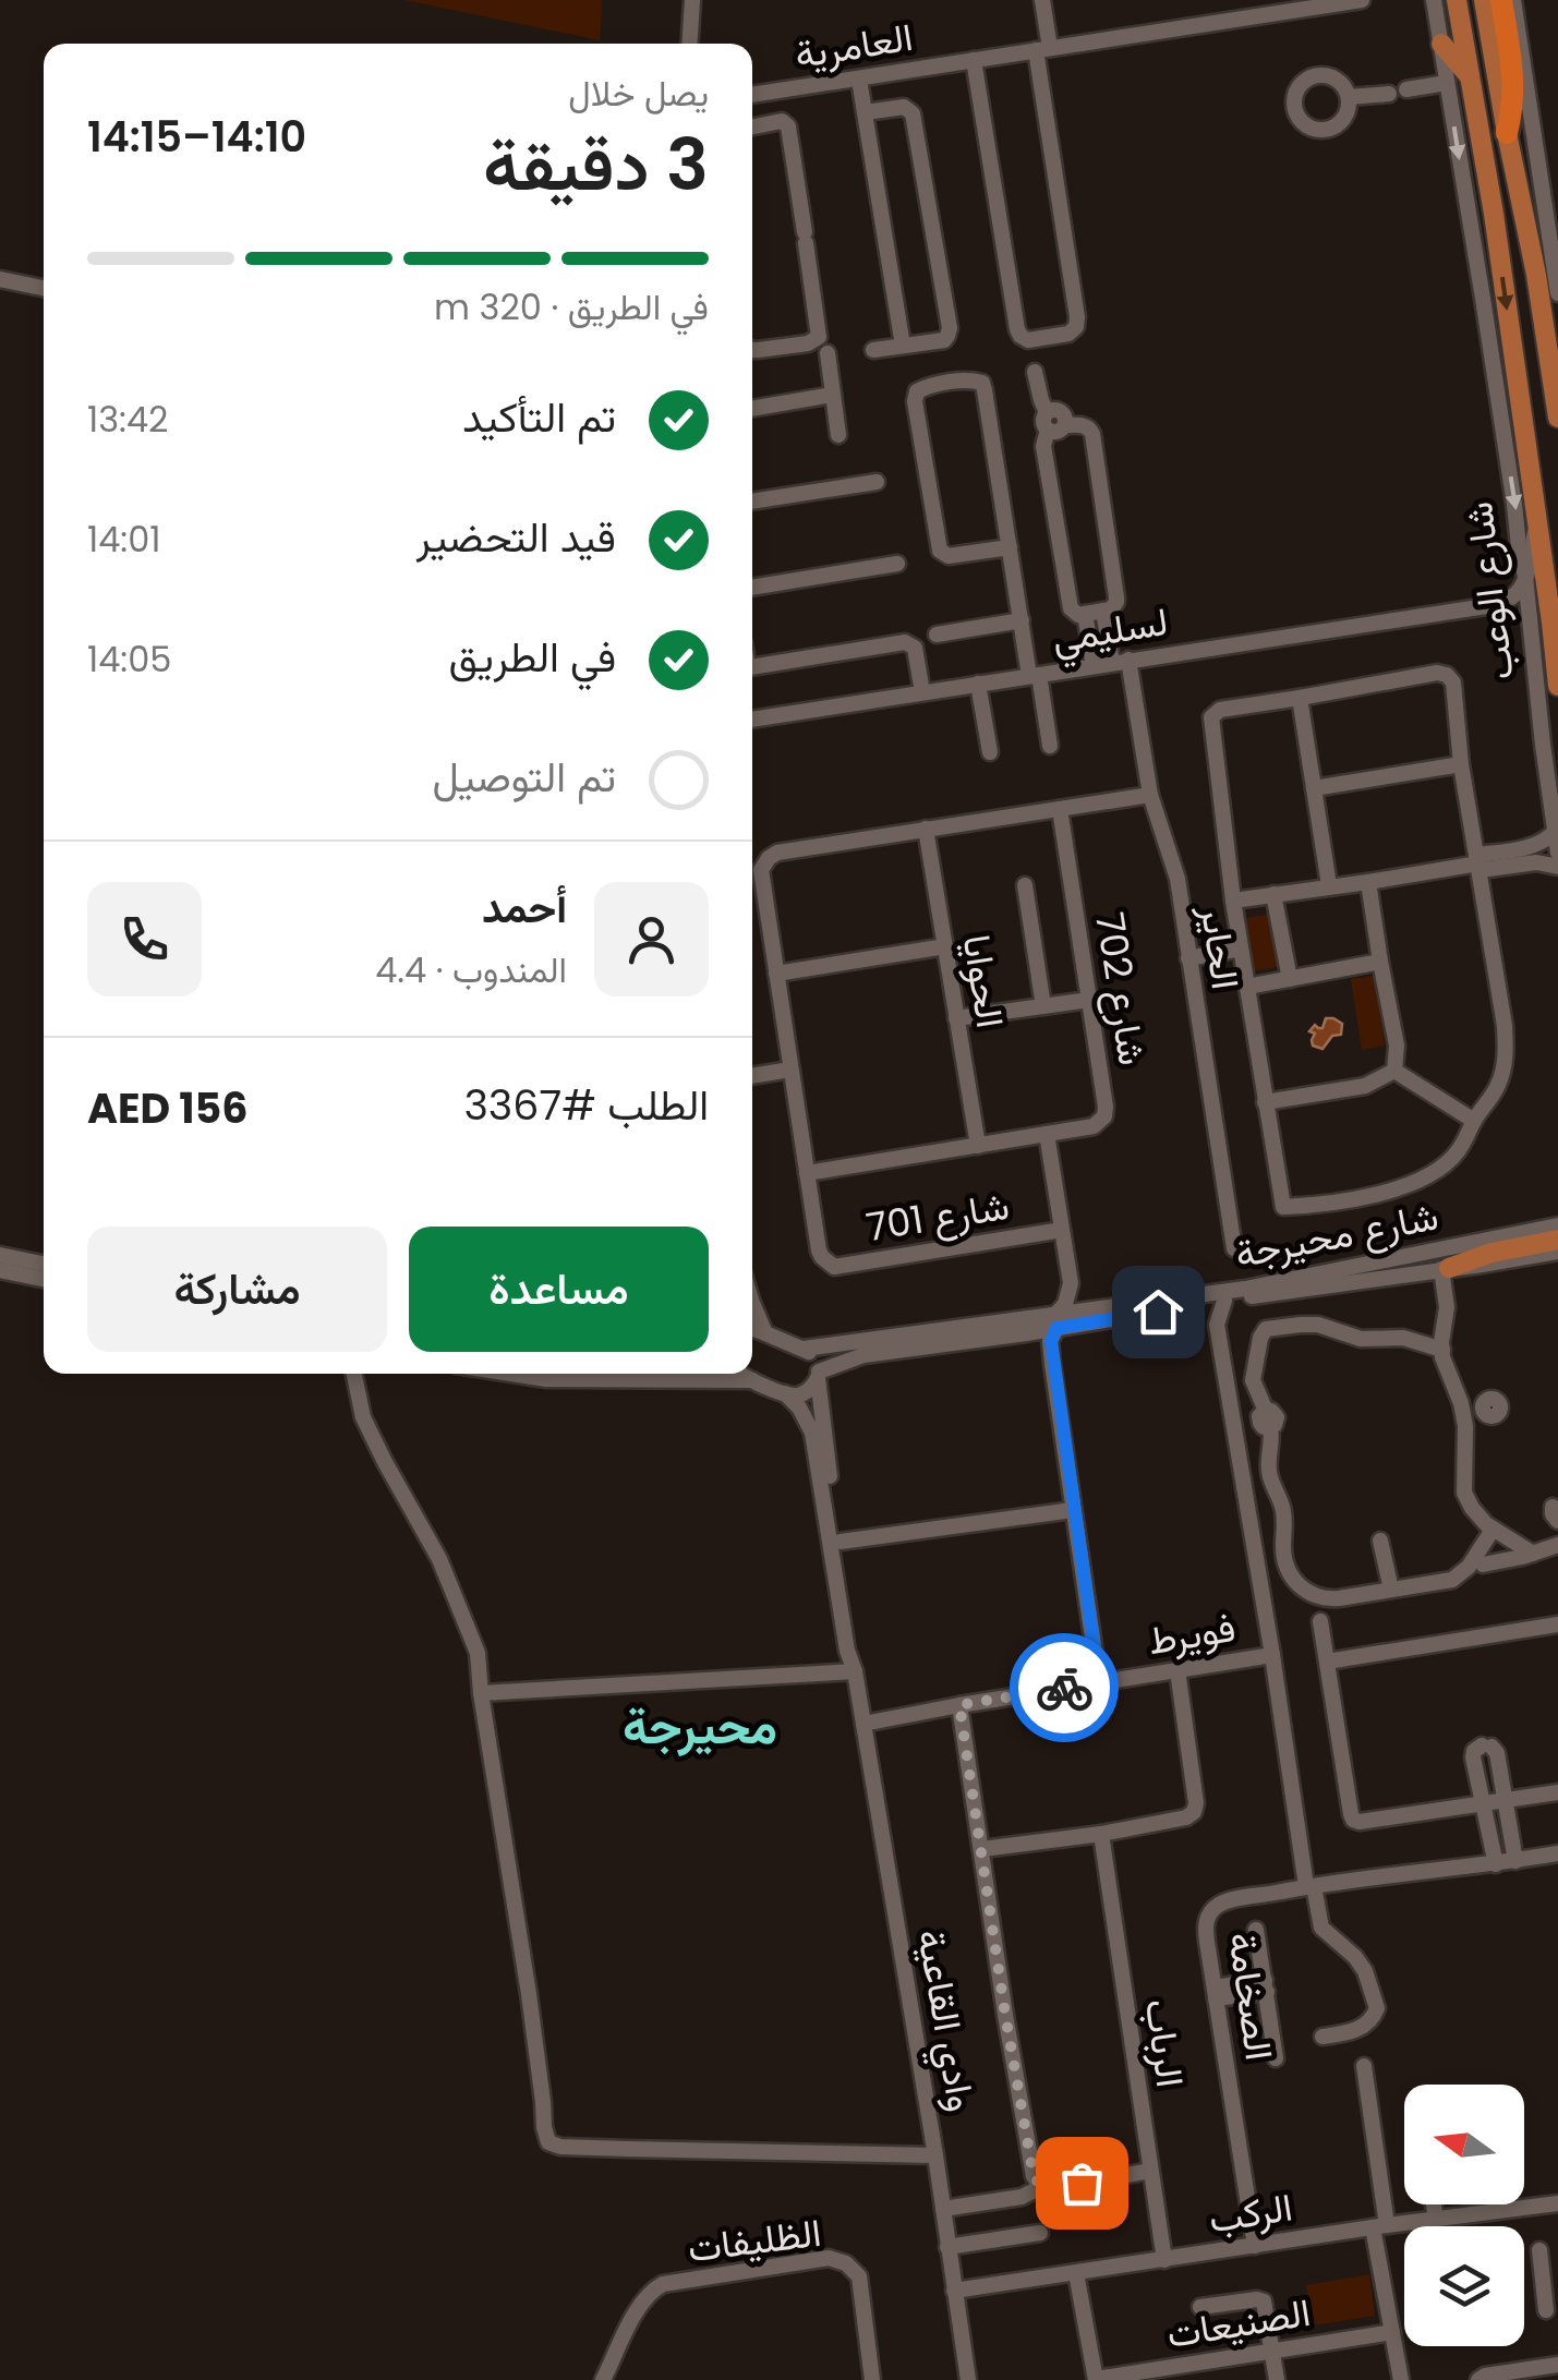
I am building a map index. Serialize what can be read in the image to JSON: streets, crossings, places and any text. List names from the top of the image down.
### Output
{
  "streets": {
    "main road": ["شارع الوعب"],
    "street": [
      "العامرية",
      "لسليمي",
      "الحاير",
      "الحوايا",
      "شارع 702",
      "شارع 701",
      "شارع محيرجة",
      "فويرط",
      "الصخامة",
      "وادي القاعية",
      "الرباب",
      "الركب",
      "الظليفات",
      "الصنيعات"
    ]
  },
  "crossings": [
    ["شارع الوعب", "لسليمي"],
    ["لسليمي", "الحاير"],
    ["الحوايا", "شارع 702"],
    ["الحوايا", "شارع 701"],
    ["شارع 702", "شارع 701"],
    ["شارع محيرجة", "وادي القاعية"],
    ["فويرط", "وادي القاعية"],
    ["الصخامة", "الركب"],
    ["وادي القاعية", "الركب"],
    ["الرباب", "الركب"]
  ],
  "districts": ["محيرجة"],
  "north": "left",
  "page": {
    "heading": ["3 دقيقة", "يصل خلال", "14:10–14:15"],
    "panel": [
      "أحمد",
      "المندوب · 4.4",
      "الطلب #3367",
      "AED 156"
    ],
    "bar": "في الطريق · 320 m",
    "list": [
      ["تم التأكيد", "13:42"],
      ["قيد التحضير", "14:01"],
      ["في الطريق", "14:05"],
      "تم التوصيل"
    ],
    "buttons": ["مساعدة", "مشاركة"]
  }
}
